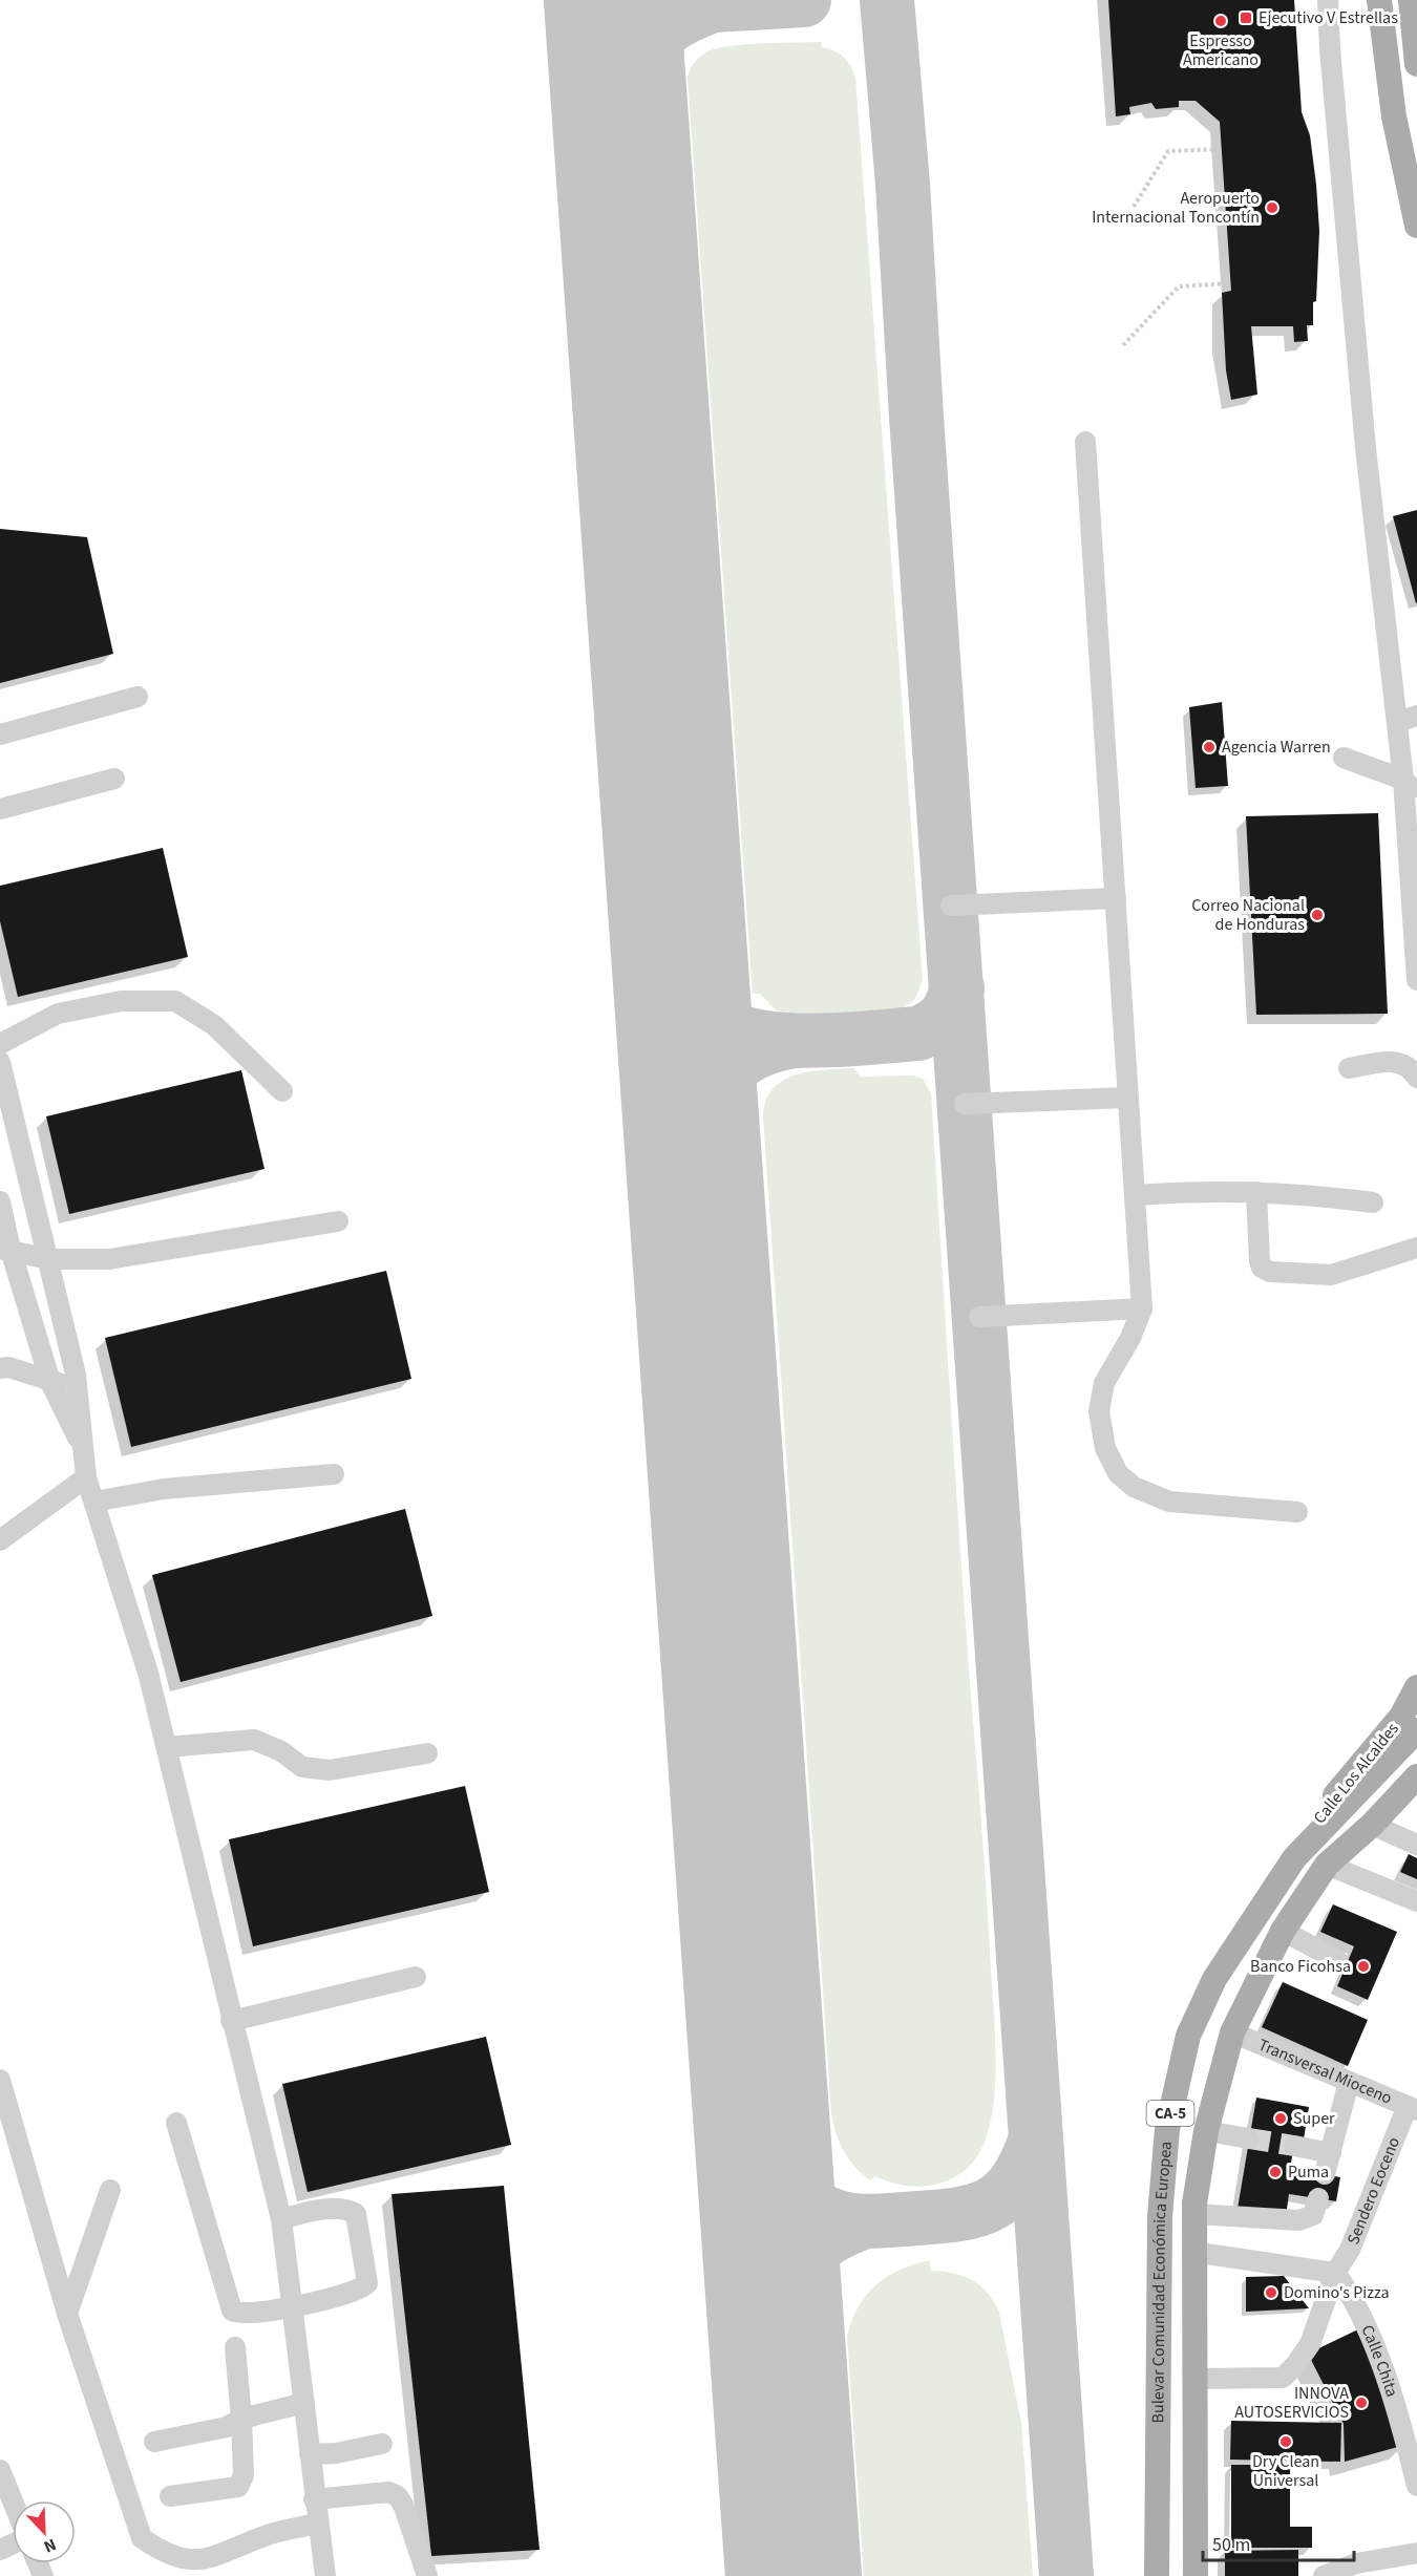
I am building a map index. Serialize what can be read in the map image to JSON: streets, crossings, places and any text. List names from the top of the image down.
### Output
{
  "streets": {
    "main road": ["Calle Los Alcaldes", "CA-5", "Bulevar Comunidad Económica Europea"],
    "street": ["Transversal Mioceno", "Sendero Eoceno", "Calle Chita"]
  },
  "crossings": [
    ["Calle Los Alcaldes", "Bulevar Comunidad Económica Europea"],
    ["Transversal Mioceno", "Sendero Eoceno"],
    ["Transversal Mioceno", "Bulevar Comunidad Económica Europea"],
    ["Sendero Eoceno", "Bulevar Comunidad Económica Europea"],
    ["Sendero Eoceno", "Calle Chita"]
  ],
  "places": {
    "transit": ["Ejecutivo V Estrellas"],
    "other": [
      "Espresso Americano",
      "Aeropuerto Internacional Toncontín",
      "Agencia Warren",
      "Correo Nacional de Honduras",
      "Banco Ficohsa",
      "Super",
      "Puma",
      "Domino's Pizza",
      "INNOVA AUTOSERVICIOS",
      "Dry Clean Universal"
    ]
  },
  "scale_bar": "50 m",
  "north": "bottom right"
}
